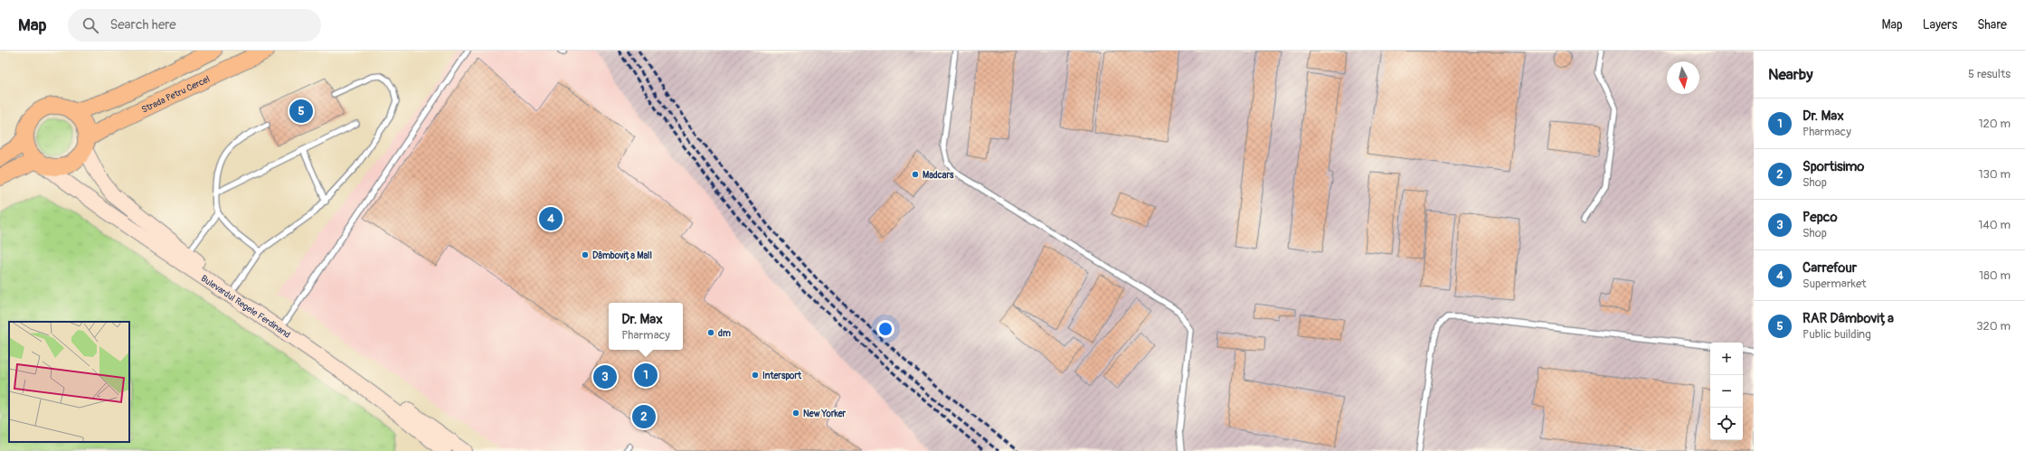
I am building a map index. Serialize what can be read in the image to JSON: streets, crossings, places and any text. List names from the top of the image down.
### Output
{
  "streets": {
    "main road": ["Strada Petru Cercel", "Bulevardul Regele Ferdinand"]
  },
  "crossings": [
    ["Strada Petru Cercel", "Bulevardul Regele Ferdinand"]
  ],
  "places": [
    "Madcars",
    "Dâmbovița Mall",
    "dm",
    "Intersport",
    "New Yorker"
  ],
  "north": "bottom",
  "page": {
    "header": "Map",
    "search": "Search here",
    "nav": ["Map", "Layers", "Share"],
    "heading": ["Nearby", "5 results"],
    "pins": [
      "5",
      "4",
      "1",
      "3",
      "2"
    ],
    "list": [
      {
        "mark": "1",
        "name": "Dr. Max",
        "note": "Pharmacy",
        "value": "120 m"
      },
      {
        "mark": "2",
        "name": "Sportisimo",
        "note": "Shop",
        "value": "130 m"
      },
      {
        "mark": "3",
        "name": "Pepco",
        "note": "Shop",
        "value": "140 m"
      },
      {
        "mark": "4",
        "name": "Carrefour",
        "note": "Supermarket",
        "value": "180 m"
      },
      {
        "mark": "5",
        "name": "RAR Dâmbovița",
        "note": "Public building",
        "value": "320 m"
      }
    ],
    "popup": ["Dr. Max", "Pharmacy"],
    "map_buttons": ["+", "−"]
  }
}
